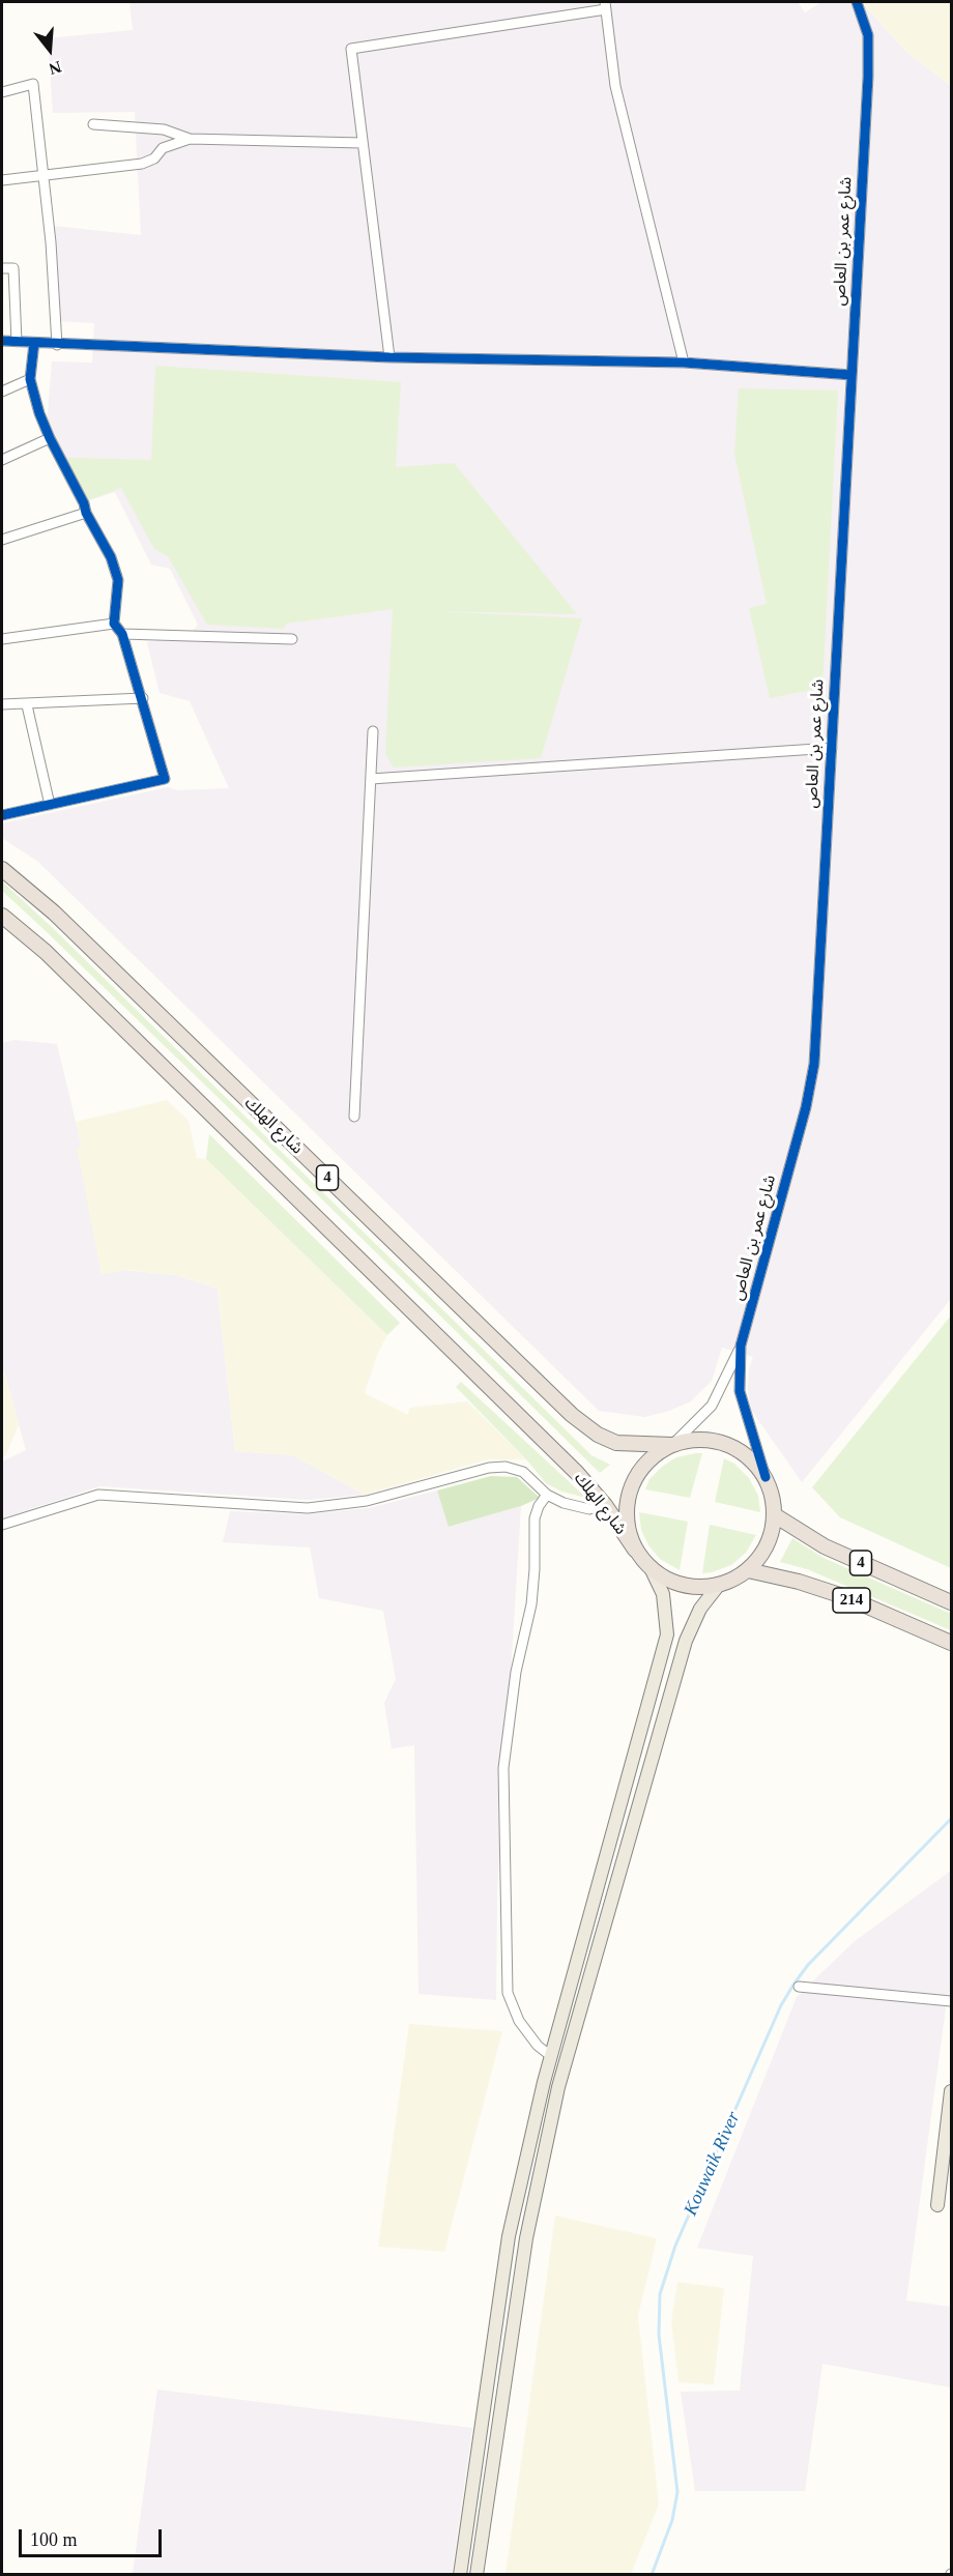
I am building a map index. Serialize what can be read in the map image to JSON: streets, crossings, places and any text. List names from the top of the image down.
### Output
{
  "streets": {
    "highway": ["شارع الهلك", "4", "214"],
    "street": ["شارع عمر بن العاص"]
  },
  "crossings": [
    ["شارع عمر بن العاص", "شارع الهلك"],
    ["شارع عمر بن العاص", "4"],
    ["شارع عمر بن العاص", "214"],
    ["شارع الهلك", "4"],
    ["شارع الهلك", "214"],
    ["4", "214"]
  ],
  "water": ["Kouwaik River"],
  "scale_bar": "100 m",
  "north": "bottom"
}
